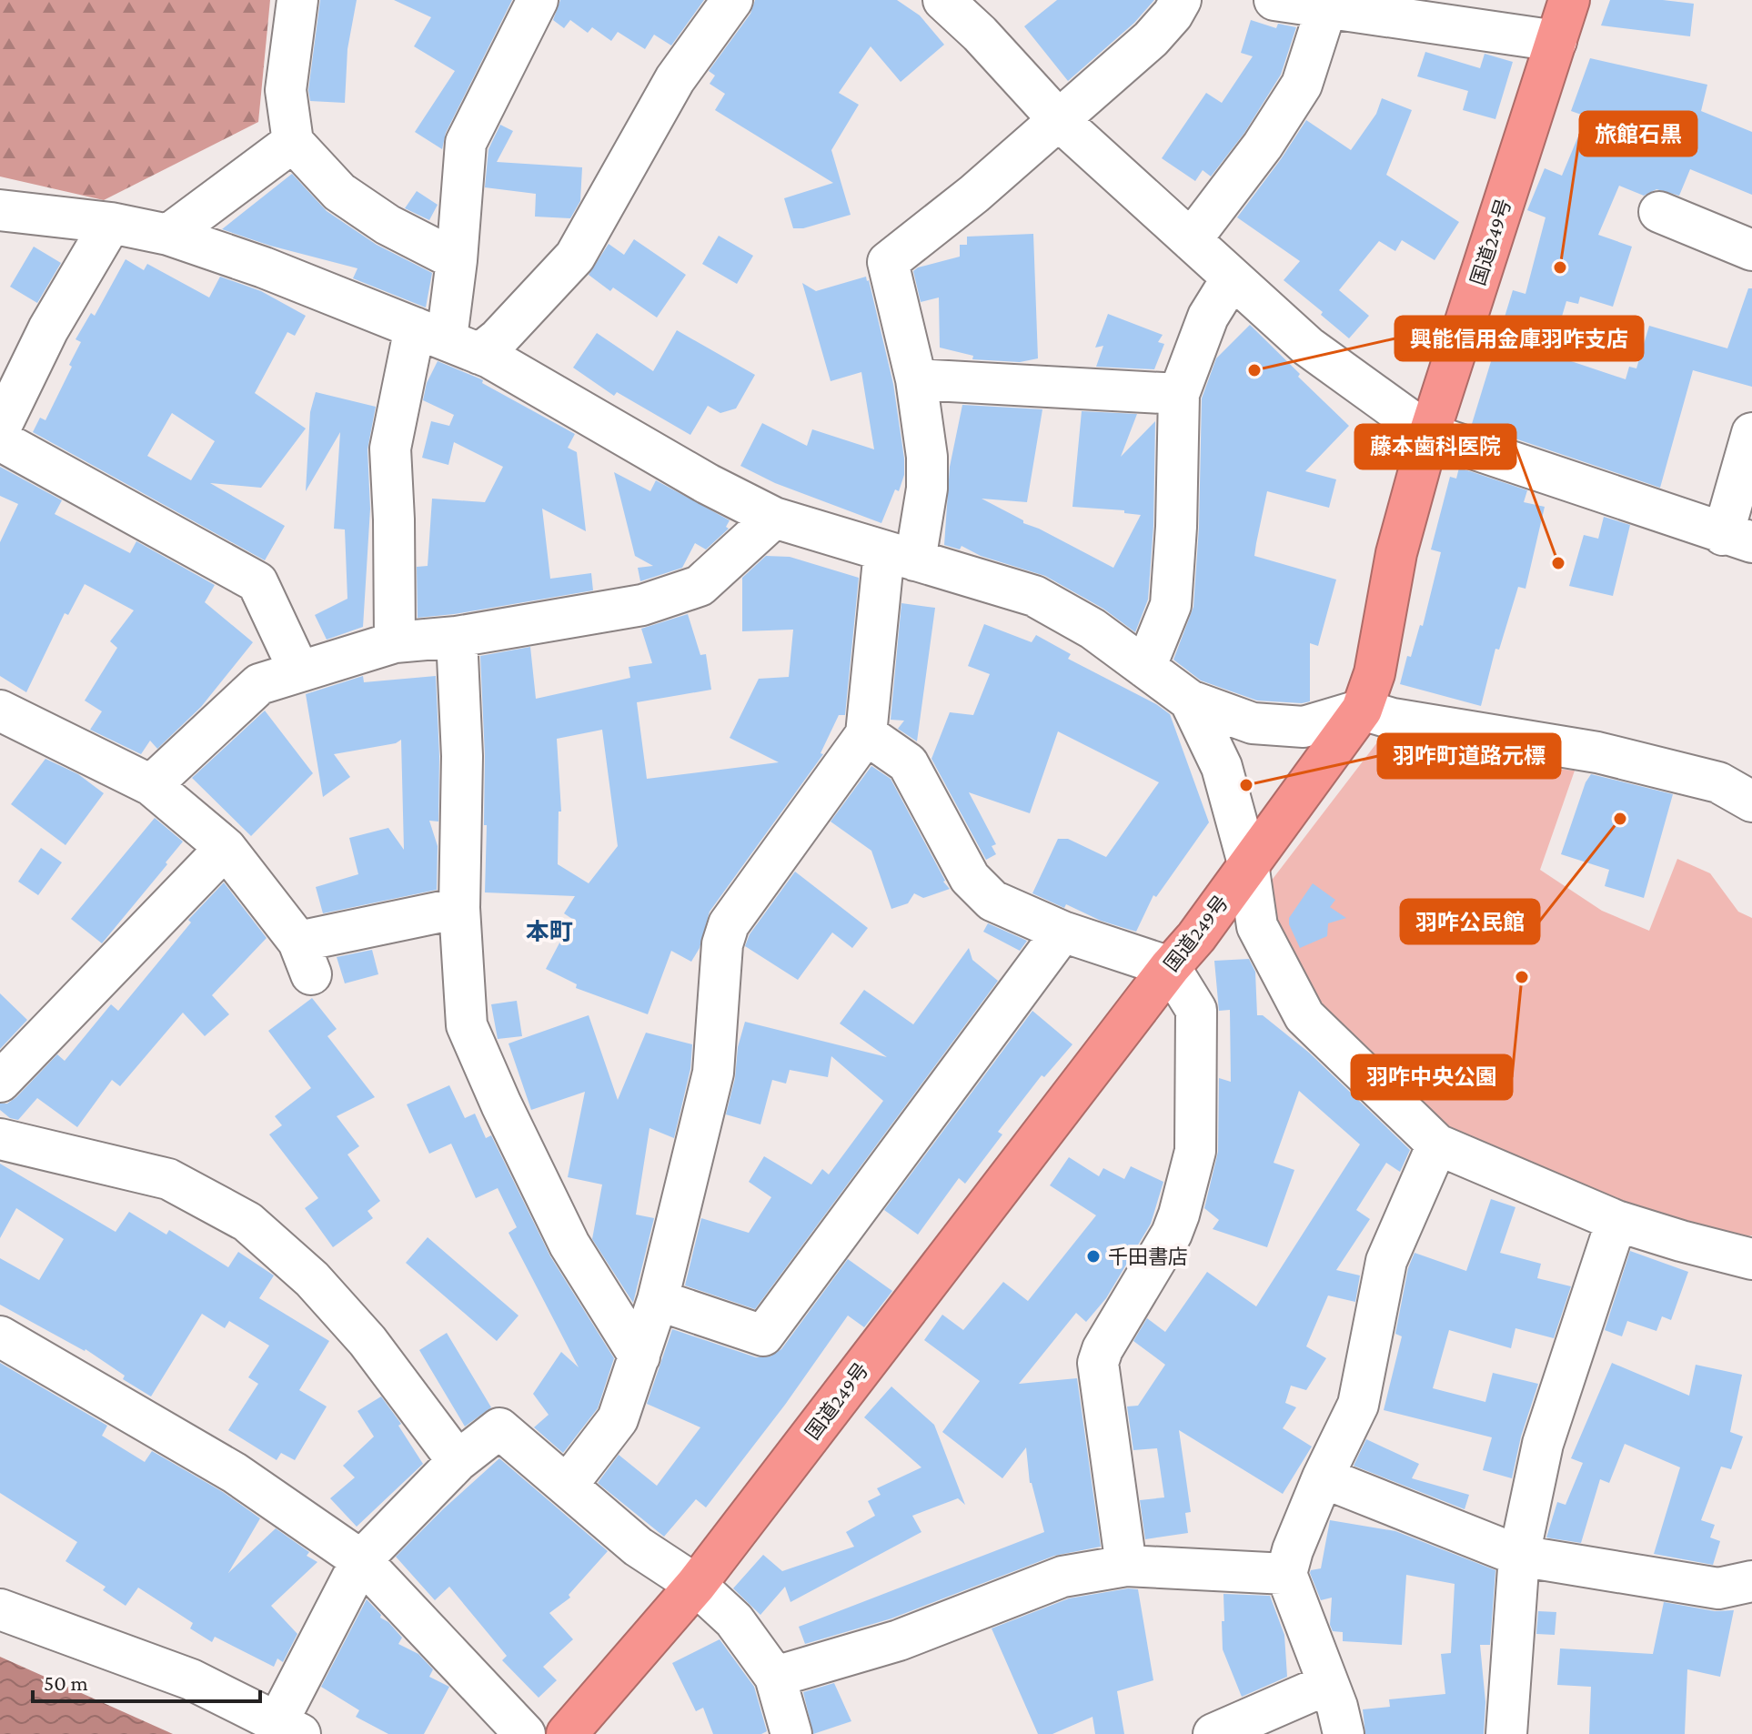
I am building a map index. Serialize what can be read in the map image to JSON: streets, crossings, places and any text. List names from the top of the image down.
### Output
{
  "streets": {
    "highway": ["国道249号"]
  },
  "districts": ["本町"],
  "places": [
    "旅館石黒",
    "興能信用金庫羽咋支店",
    "藤本歯科医院",
    "羽咋町道路元標",
    "羽咋公民館",
    "羽咋中央公園",
    "千田書店"
  ],
  "scale_bar": "50 m"
}
